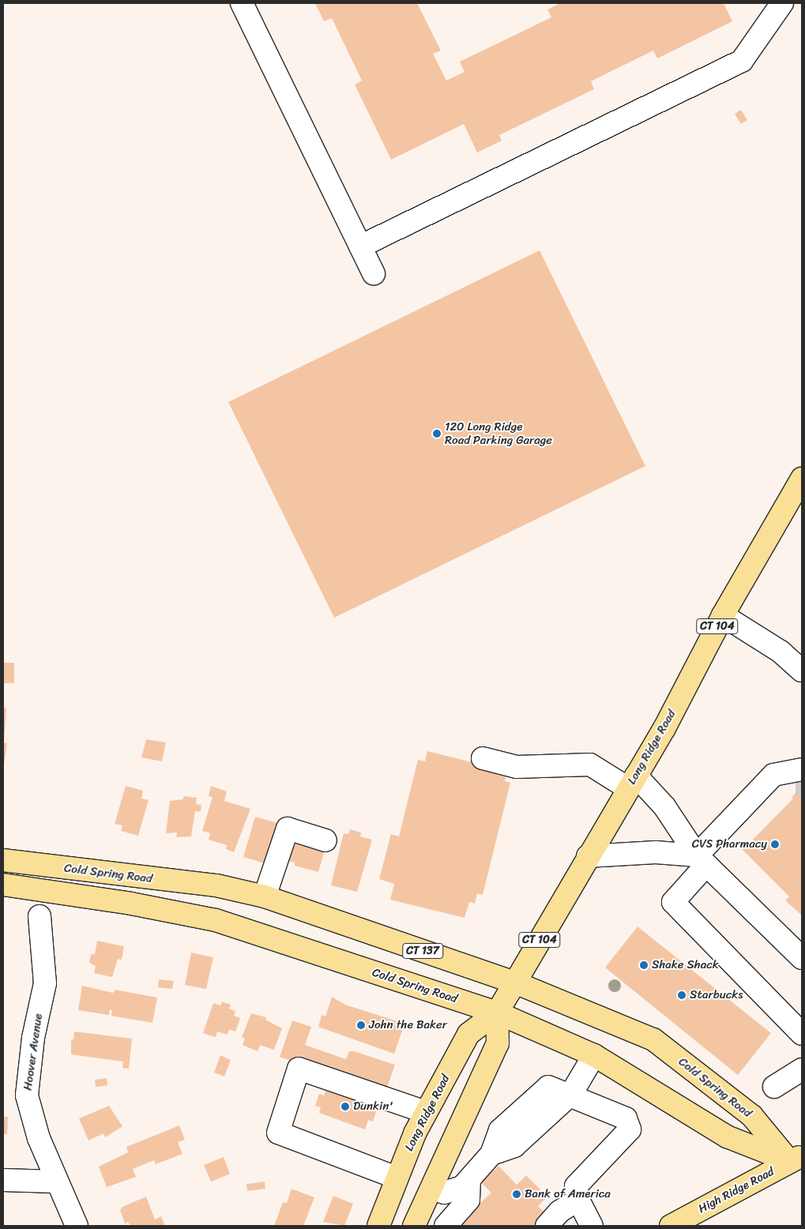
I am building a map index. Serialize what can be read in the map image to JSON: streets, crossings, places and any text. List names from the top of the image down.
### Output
{
  "streets": {
    "main road": [
      "CT 104",
      "Long Ridge Road",
      "Cold Spring Road",
      "CT 137",
      "High Ridge Road"
    ],
    "street": ["Hoover Avenue"]
  },
  "crossings": [
    ["Long Ridge Road", "Cold Spring Road"],
    ["Cold Spring Road", "High Ridge Road"]
  ],
  "places": [
    "120 Long Ridge Road Parking Garage",
    "CVS Pharmacy",
    "Shake Shack",
    "Starbucks",
    "John the Baker",
    "Dunkin'",
    "Bank of America"
  ]
}
